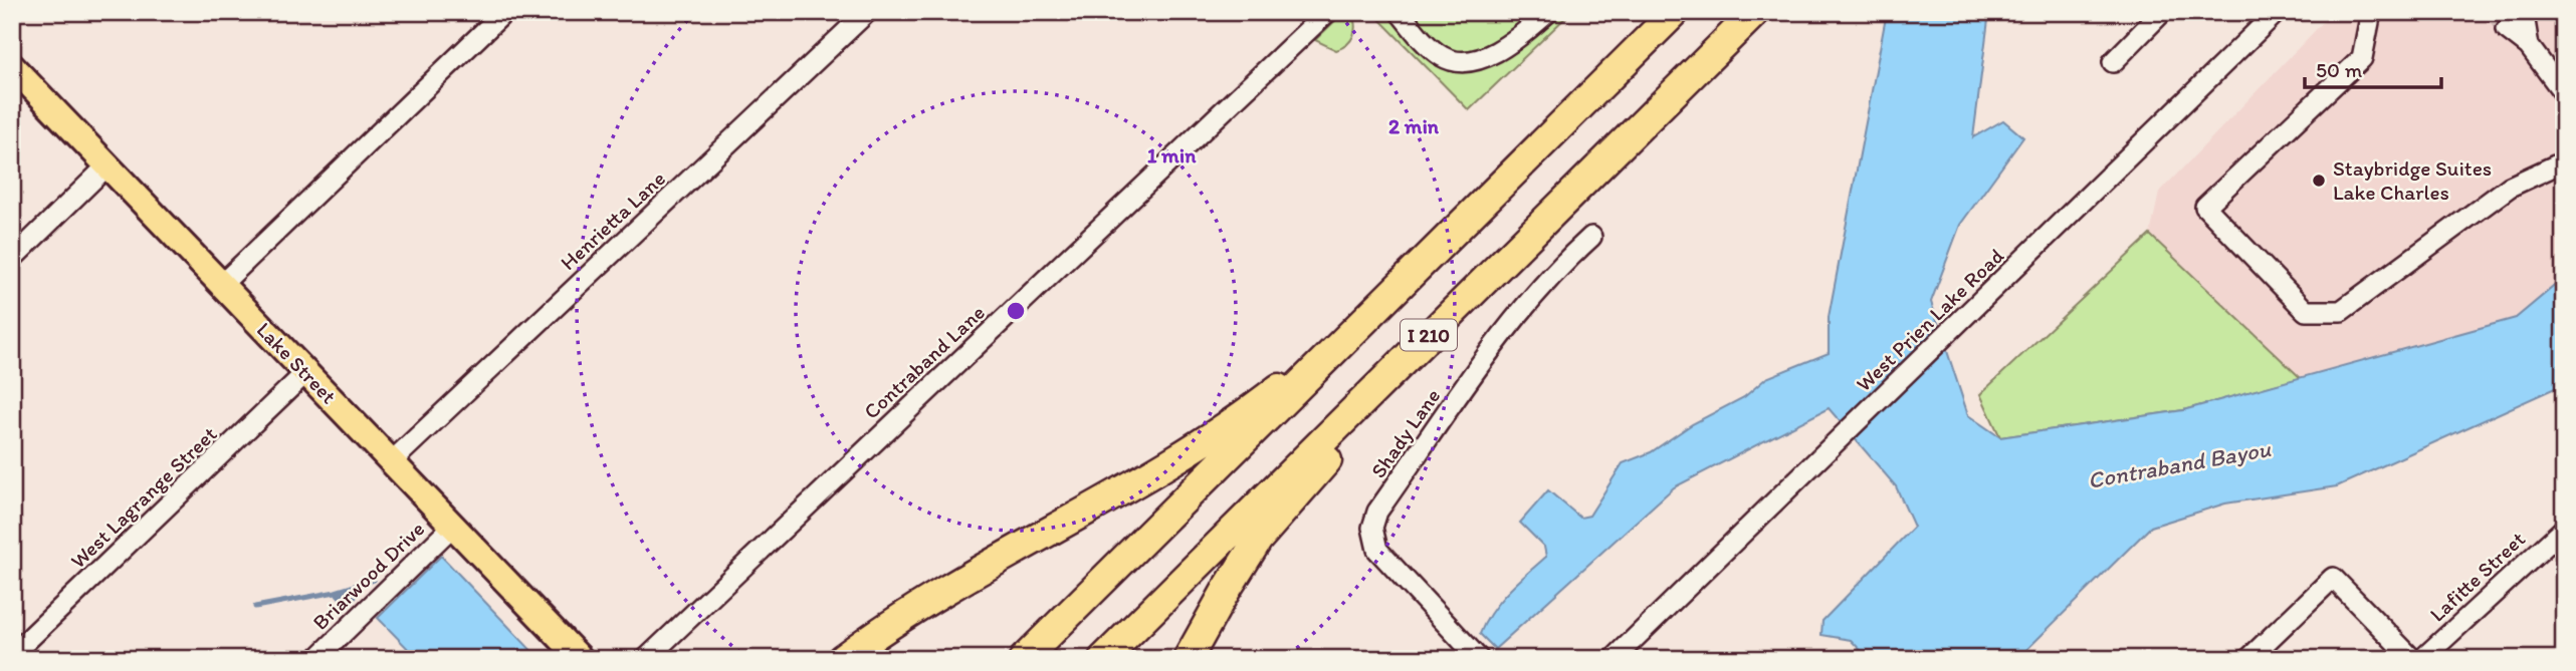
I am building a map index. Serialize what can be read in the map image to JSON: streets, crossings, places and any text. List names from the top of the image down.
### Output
{
  "streets": {
    "highway": ["I 210"],
    "main road": ["Lake Street"],
    "street": [
      "Henrietta Lane",
      "West Prien Lake Road",
      "Contraband Lane",
      "Shady Lane",
      "West Lagrange Street",
      "Briarwood Drive",
      "Lafitte Street"
    ]
  },
  "crossings": [
    ["Henrietta Lane", "Lake Street"],
    ["Lake Street", "West Lagrange Street"],
    ["Lake Street", "Briarwood Drive"]
  ],
  "water": ["Contraband Bayou"],
  "places": ["Staybridge Suites Lake Charles"],
  "scale_bar": "50 m",
  "rings": ["2 min", "1 min"]
}
